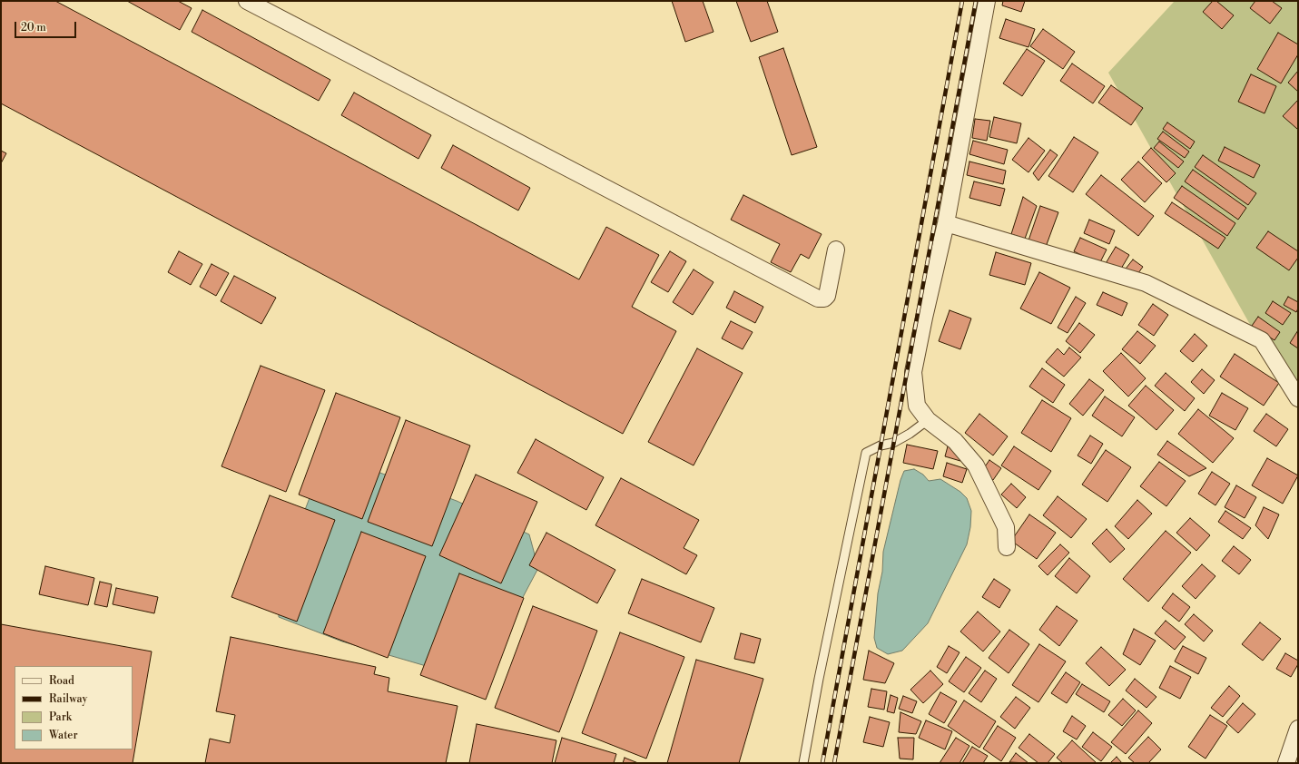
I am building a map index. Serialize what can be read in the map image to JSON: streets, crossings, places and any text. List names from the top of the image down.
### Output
{
  "legend": [
    "Road",
    "Railway",
    "Park",
    "Water"
  ],
  "scale_bar": "20 m"
}
